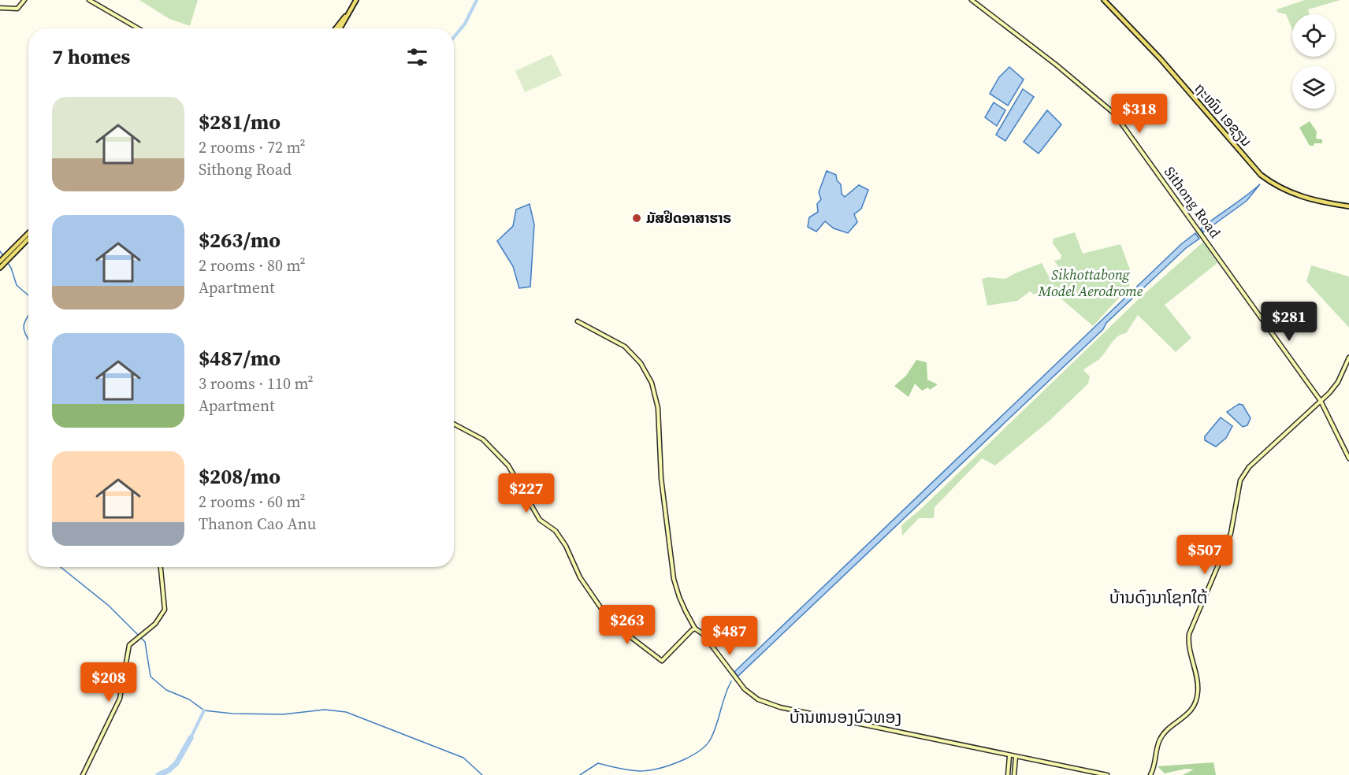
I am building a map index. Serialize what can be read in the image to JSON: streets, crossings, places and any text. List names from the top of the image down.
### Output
{
  "streets": {
    "main road": ["ຖະໜົນ ເອຊຽນ"],
    "street": ["Sithong Road"]
  },
  "districts": ["ບ້ານດົງນາໂຊກໃຕ້", "ບ້ານຫນອງບົວທອງ"],
  "parks": ["Sikhottabong Model Aerodrome"],
  "places": ["ມັສຢິດອາສາຮາຣ"],
  "page": {
    "heading": "7 homes",
    "list": [
      {
        "name": "$281/mo",
        "note": "2 rooms · 72 m² · Sithong Road"
      },
      {
        "name": "$263/mo",
        "note": "2 rooms · 80 m² · Apartment"
      },
      {
        "name": "$487/mo",
        "note": "3 rooms · 110 m² · Apartment"
      },
      {
        "name": "$208/mo",
        "note": "2 rooms · 60 m² · Thanon Cao Anu"
      }
    ],
    "price": [
      "$318",
      "$281",
      "$227",
      "$507",
      "$263",
      "$487",
      "$208"
    ]
  }
}
